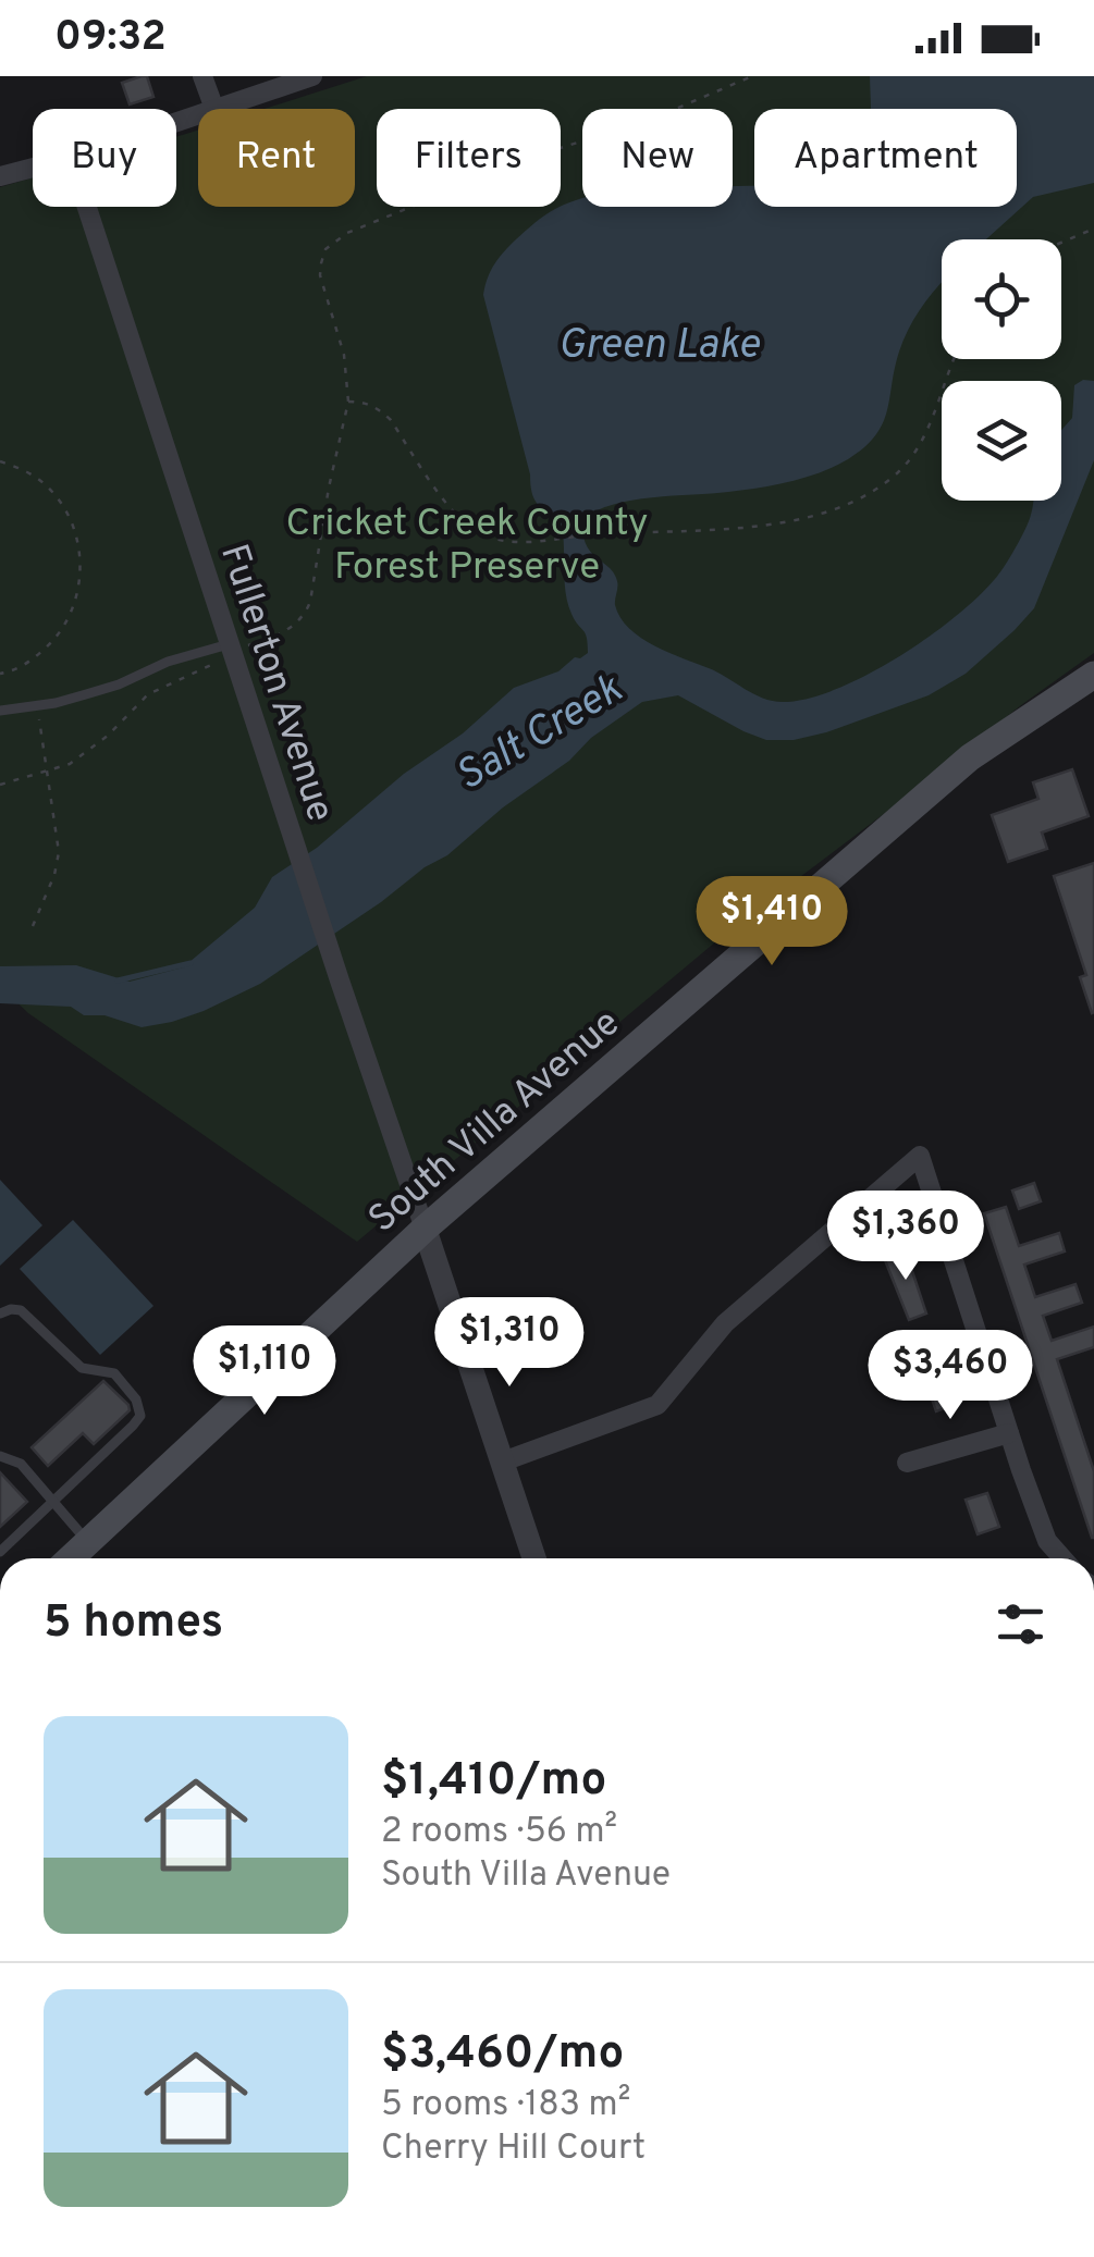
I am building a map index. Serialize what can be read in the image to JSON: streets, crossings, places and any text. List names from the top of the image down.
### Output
{
  "streets": {
    "main road": ["South Villa Avenue"],
    "street": ["Fullerton Avenue"]
  },
  "crossings": [
    ["Fullerton Avenue", "South Villa Avenue"]
  ],
  "water": ["Green Lake", "Salt Creek"],
  "parks": ["Cricket Creek County Forest Preserve"],
  "page": {
    "status": "09:32",
    "chip": [
      "Buy",
      "Rent",
      "Filters",
      "New",
      "Apartment"
    ],
    "price": [
      "$1,410",
      "$1,360",
      "$1,310",
      "$1,110",
      "$3,460"
    ],
    "heading": "5 homes",
    "list": [
      {
        "name": "$1,410/mo",
        "note": "2 rooms · 56 m² · South Villa Avenue"
      },
      {
        "name": "$3,460/mo",
        "note": "5 rooms · 183 m² · Cherry Hill Court"
      }
    ]
  }
}
